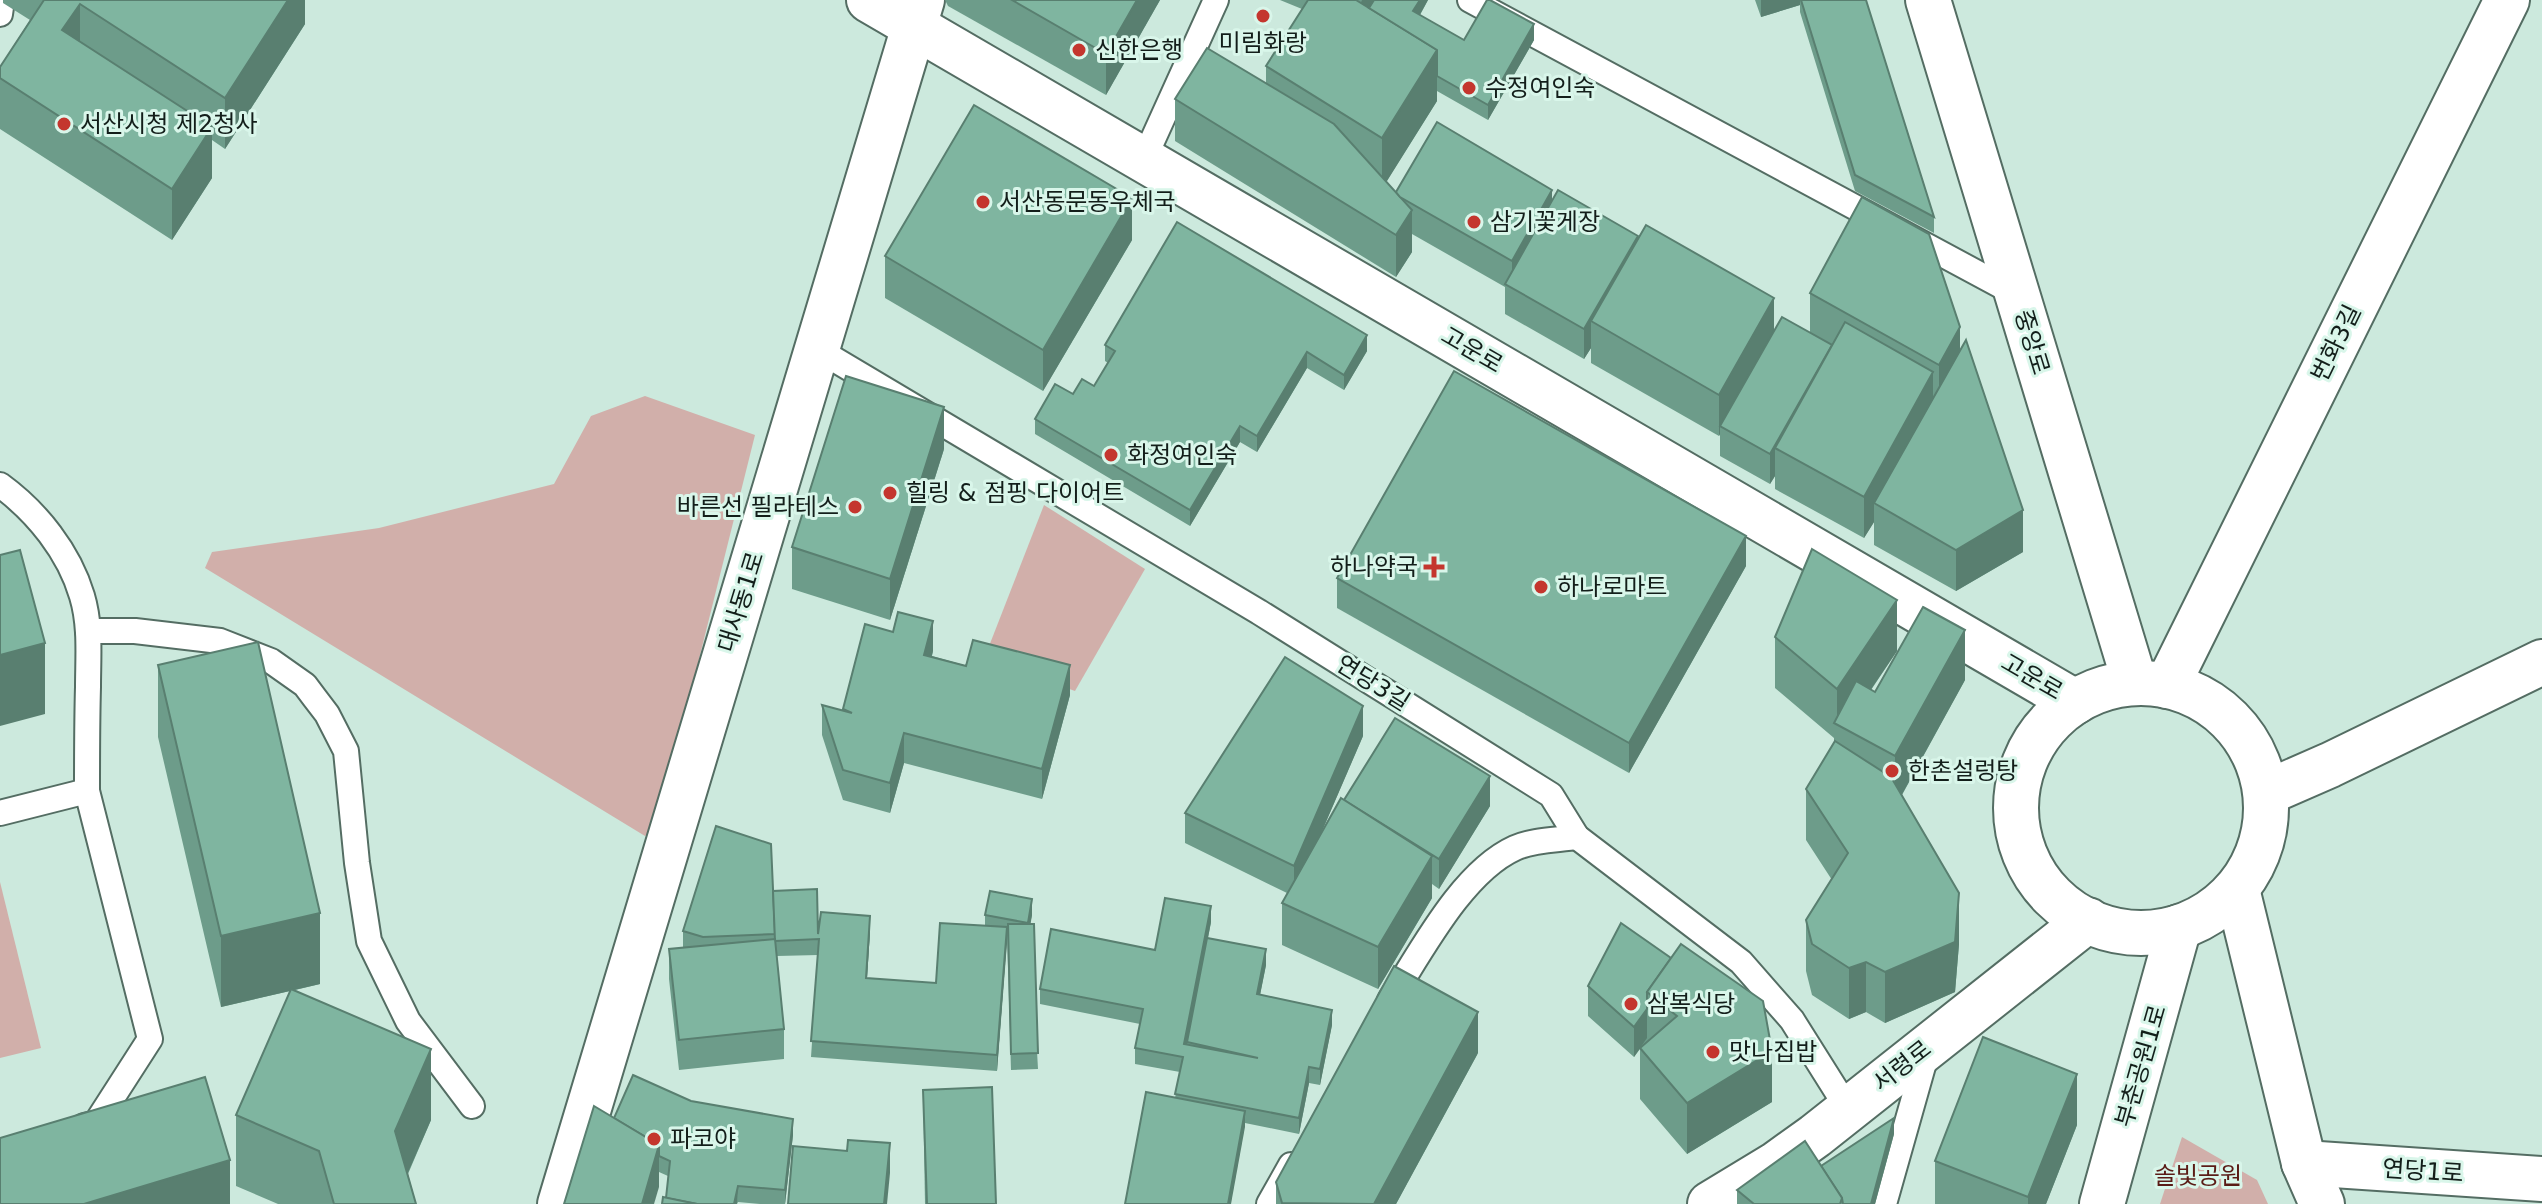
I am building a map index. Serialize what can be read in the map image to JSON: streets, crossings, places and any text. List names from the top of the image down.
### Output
{
  "streets": {
    "street": [
      "중앙로",
      "번화3길",
      "고운로",
      "대사동1로",
      "서령로",
      "부춘공원1로",
      "연당1로"
    ],
    "lane": ["연당3길"]
  },
  "crossings": [
    ["중앙로", "번화3길"],
    ["중앙로", "고운로"],
    ["중앙로", "서령로"],
    ["중앙로", "부춘공원1로"],
    ["번화3길", "고운로"],
    ["번화3길", "서령로"],
    ["번화3길", "부춘공원1로"],
    ["고운로", "대사동1로"],
    ["고운로", "서령로"],
    ["고운로", "부춘공원1로"],
    ["대사동1로", "연당3길"],
    ["연당3길", "서령로"],
    ["서령로", "부춘공원1로"]
  ],
  "parks": ["솔빛공원"],
  "places": {
    "other": [
      "미림화랑",
      "신한은행",
      "수정여인숙",
      "서산시청 제2청사",
      "서산동문동우체국",
      "삼기꽃게장",
      "화정여인숙",
      "힐링 & 점핑 다이어트",
      "바른선 필라테스",
      "하나로마트",
      "한촌설렁탕",
      "삼복식당",
      "맛나집밥",
      "파코야"
    ],
    "health": ["하나약국"]
  }
}
